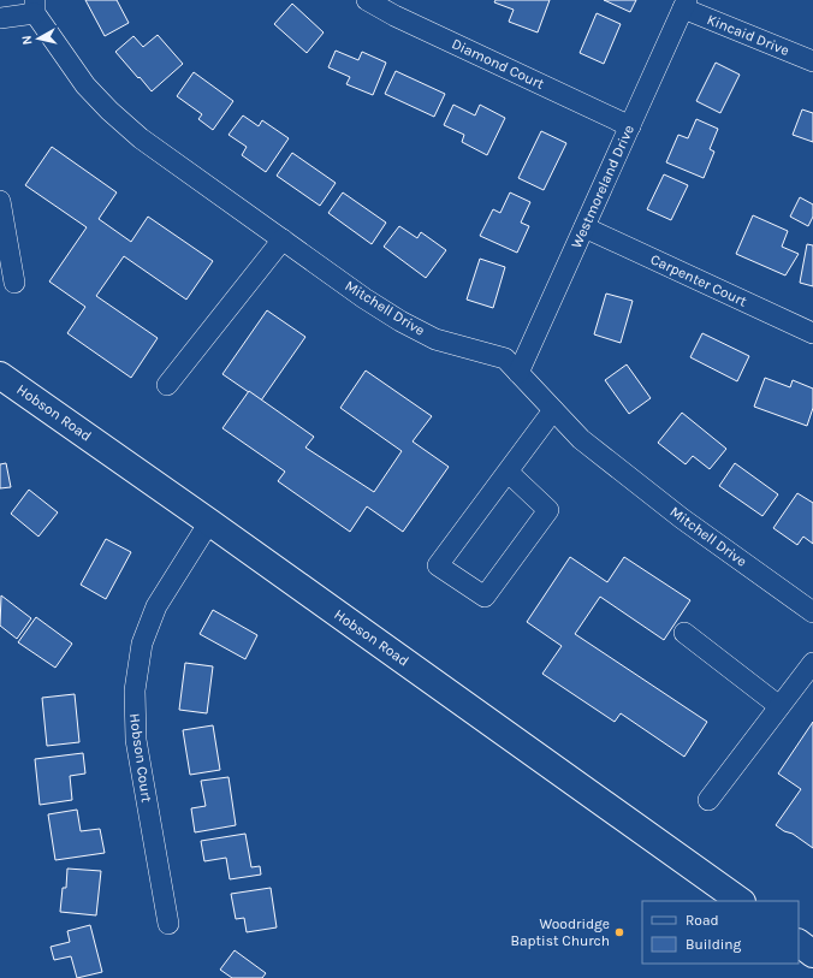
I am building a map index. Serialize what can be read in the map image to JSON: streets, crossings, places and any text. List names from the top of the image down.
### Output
{
  "streets": {
    "main road": ["Hobson Road"],
    "street": [
      "Kincaid Drive",
      "Diamond Court",
      "Westmoreland Drive",
      "Carpenter Court",
      "Mitchell Drive",
      "Hobson Court"
    ]
  },
  "crossings": [
    ["Kincaid Drive", "Westmoreland Drive"],
    ["Diamond Court", "Westmoreland Drive"],
    ["Westmoreland Drive", "Carpenter Court"],
    ["Westmoreland Drive", "Mitchell Drive"],
    ["Hobson Road", "Hobson Court"]
  ],
  "places": ["Woodridge Baptist Church"],
  "legend": ["Road", "Building"],
  "north": "left"
}
